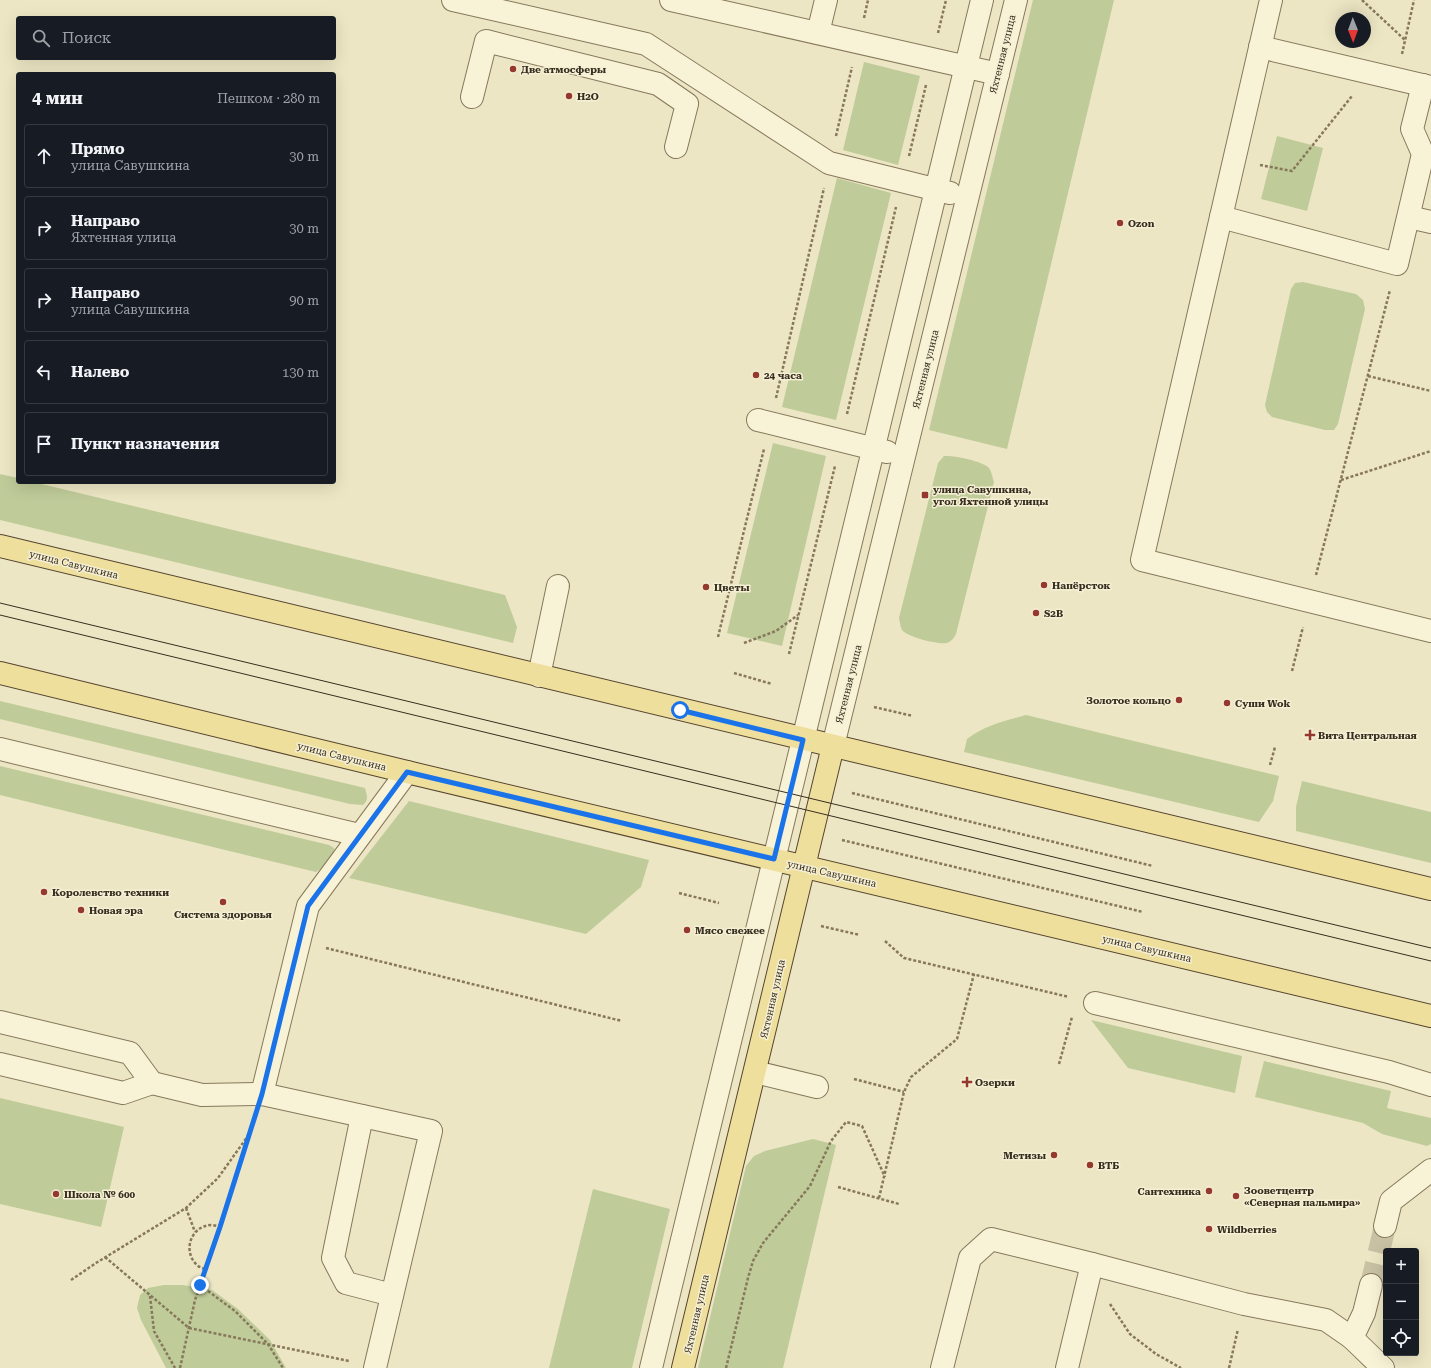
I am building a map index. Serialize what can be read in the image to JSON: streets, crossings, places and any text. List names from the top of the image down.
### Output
{
  "streets": {
    "main road": ["Яхтенная улица", "улица Савушкина"]
  },
  "crossings": [
    ["Яхтенная улица", "улица Савушкина"]
  ],
  "places": {
    "other": [
      "Две атмосферы",
      "H2O",
      "Ozon",
      "24 часа",
      "Напёрсток",
      "Цветы",
      "S2B",
      "Золотое кольцо",
      "Суши Wok",
      "Королевство техники",
      "Cистема здоровья",
      "Новая эра",
      "Мясо свежее",
      "Метизы",
      "ВТБ",
      "Сантехника",
      "Школа № 600",
      "Зооветцентр «Северная пальмира»",
      "Wildberries"
    ],
    "transit": ["улица Савушкина, угол Яхтенной улицы"],
    "health": ["Вита Центральная", "Озерки"]
  },
  "north": "bottom",
  "page": {
    "search": "Поиск",
    "heading": ["4 мин", "Пешком · 280 m"],
    "list": [
      ["Прямо", "улица Савушкина", "30 m"],
      ["Направо", "Яхтенная улица", "30 m"],
      ["Направо", "улица Савушкина", "90 m"],
      ["Налево", "130 m"],
      "Пункт назначения"
    ],
    "map_buttons": ["+", "−"]
  }
}
